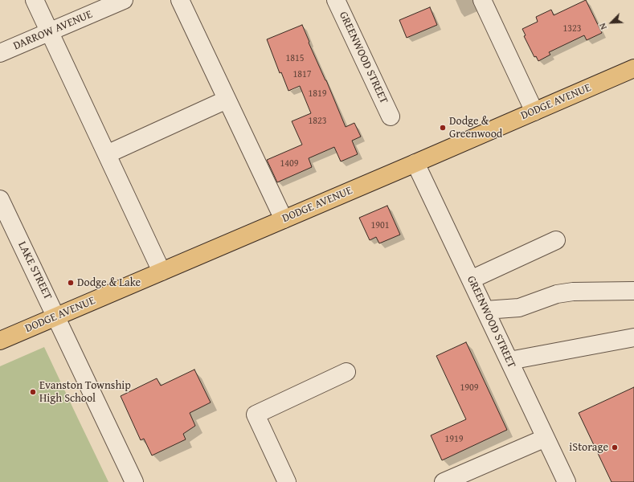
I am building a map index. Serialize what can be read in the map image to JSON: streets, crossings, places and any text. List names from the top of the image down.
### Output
{
  "streets": {
    "main road": ["DODGE AVENUE"],
    "street": ["DARROW AVENUE", "GREENWOOD STREET", "LAKE STREET"]
  },
  "crossings": [
    ["GREENWOOD STREET", "DODGE AVENUE"],
    ["DODGE AVENUE", "LAKE STREET"]
  ],
  "places": [
    "Dodge & Greenwood",
    "Dodge & Lake",
    "Evanston Township High School",
    "iStorage"
  ],
  "house_numbers": [
    "1323",
    "1815",
    "1817",
    "1819",
    "1823",
    "1409",
    "1901",
    "1909",
    "1919"
  ],
  "north": "bottom left"
}
